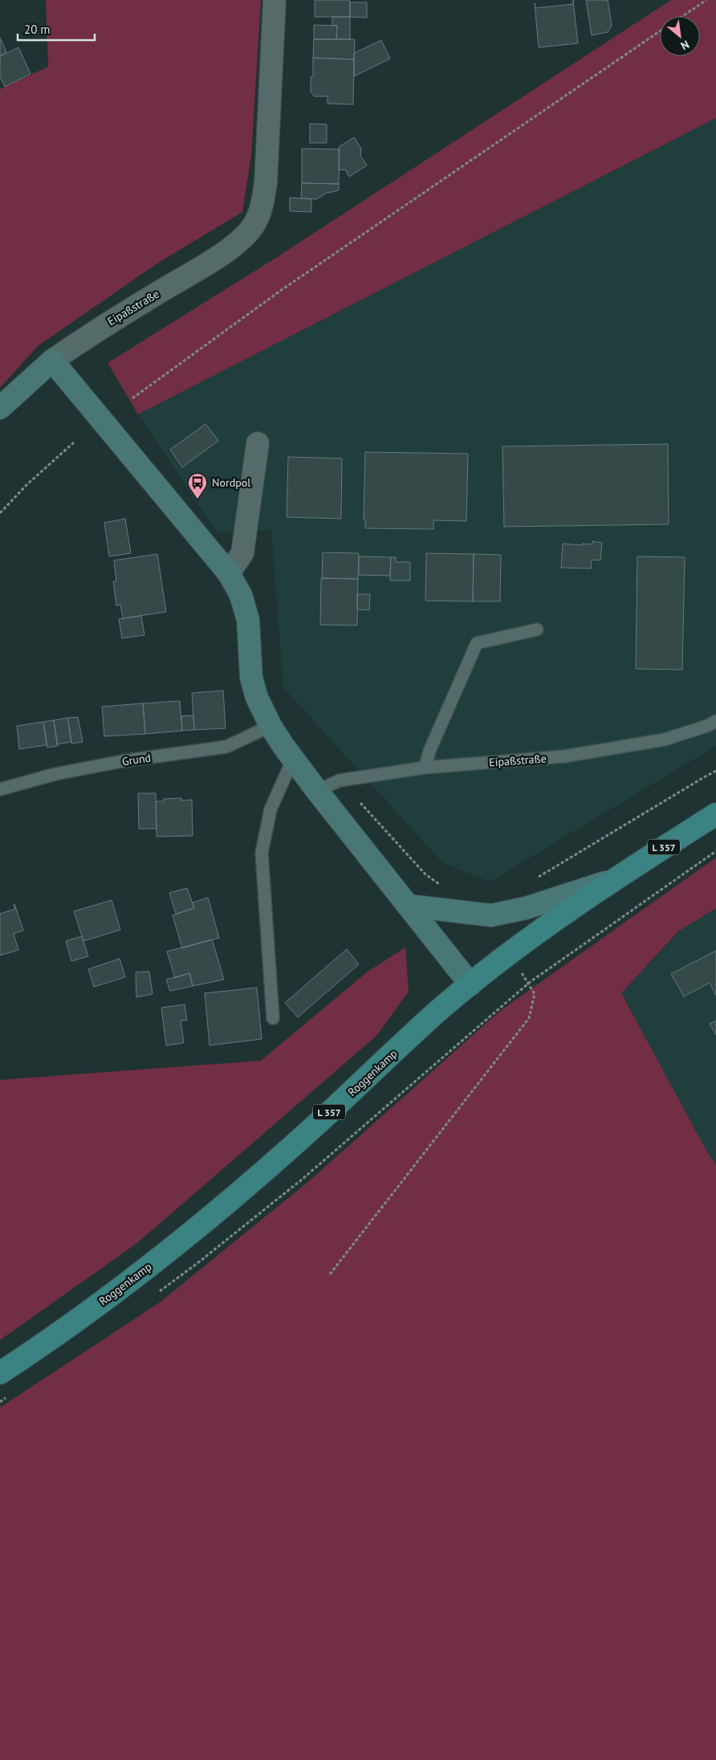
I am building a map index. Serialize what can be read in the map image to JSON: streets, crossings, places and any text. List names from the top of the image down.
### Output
{
  "streets": {
    "main road": ["L 357", "Roggenkamp"],
    "street": ["Eipaßstraße"],
    "lane": ["Grund"]
  },
  "places": {
    "bus stop": ["Nordpol"]
  },
  "scale_bar": "20 m",
  "north": "bottom right"
}
